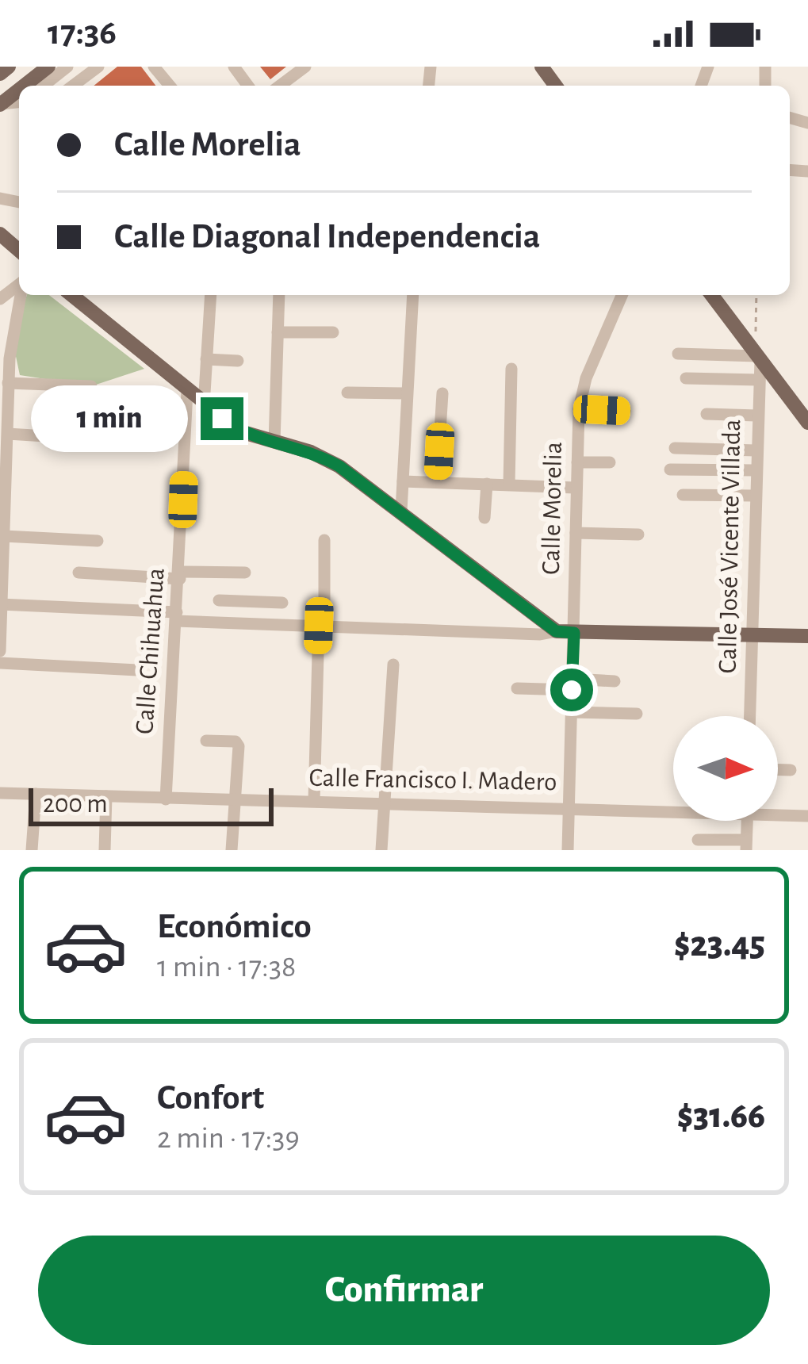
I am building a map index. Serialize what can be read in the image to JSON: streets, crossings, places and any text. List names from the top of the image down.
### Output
{
  "streets": {
    "street": [
      "Calle Morelia",
      "Calle José Vicente Villada",
      "Calle Chihuahua",
      "Calle Francisco I. Madero"
    ]
  },
  "crossings": [
    ["Calle Morelia", "Calle Francisco I. Madero"],
    ["Calle Chihuahua", "Calle Francisco I. Madero"]
  ],
  "scale_bar": "200 m",
  "north": "right",
  "page": {
    "status": "17:36",
    "banner": ["Calle Morelia", "Calle Diagonal Independencia"],
    "bubble": "1 min",
    "scale": "200 m",
    "list": [
      {
        "name": "Económico",
        "note": "1 min · 17:38",
        "value": "$23.45"
      },
      {
        "name": "Confort",
        "note": "2 min · 17:39",
        "value": "$31.66"
      }
    ],
    "buttons": "Confirmar"
  }
}
